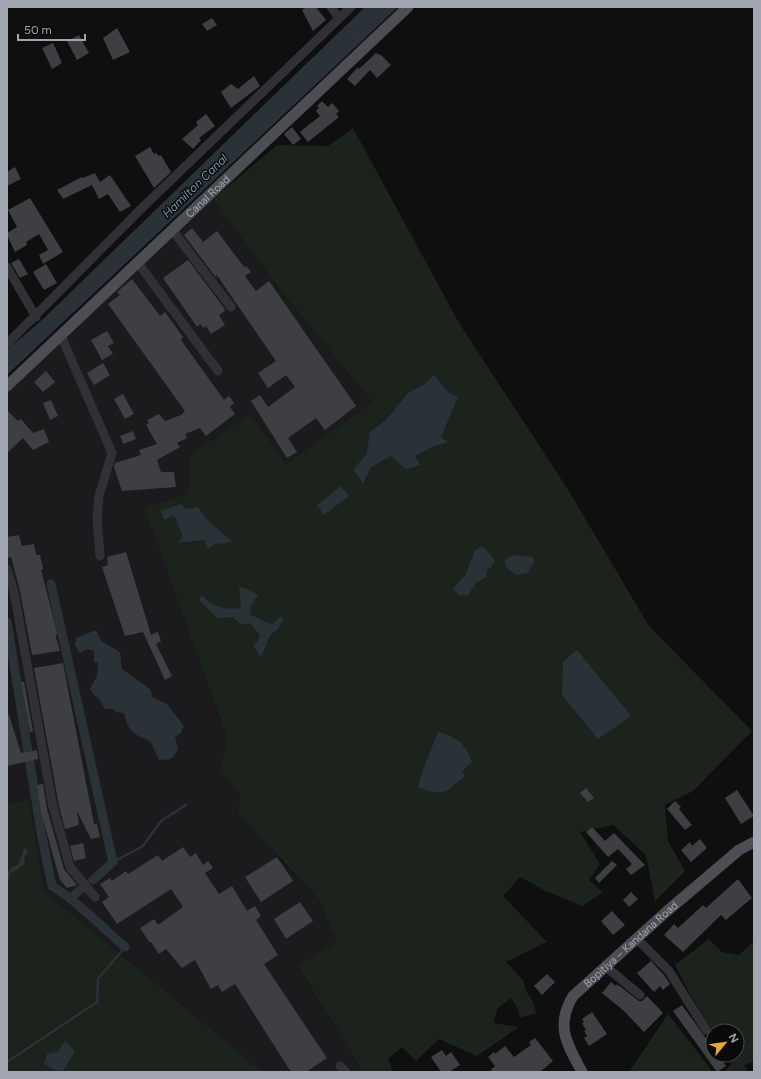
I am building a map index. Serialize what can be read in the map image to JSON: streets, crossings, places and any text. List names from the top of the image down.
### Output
{
  "streets": {
    "main road": ["Canal Road", "Bopitiya – Kandana Road"]
  },
  "water": ["Hamilton Canal"],
  "scale_bar": "50 m",
  "north": "top right"
}
